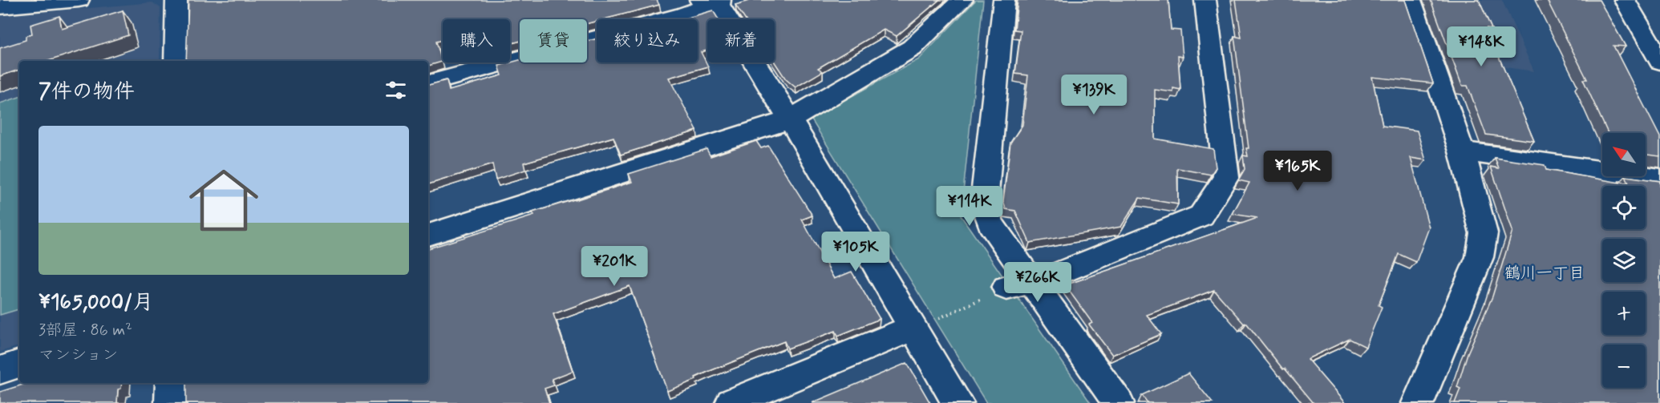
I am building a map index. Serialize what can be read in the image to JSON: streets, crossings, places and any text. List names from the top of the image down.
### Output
{
  "districts": ["鶴川一丁目"],
  "north": "top left",
  "page": {
    "chip": [
      "購入",
      "賃貸",
      "絞り込み",
      "新着"
    ],
    "price": [
      "¥148K",
      "¥139K",
      "¥165K",
      "¥114K",
      "¥105K",
      "¥201K",
      "¥266K"
    ],
    "heading": "7件の物件",
    "list": [
      {
        "name": "¥165,000/月",
        "note": "3部屋 · 86 m² · マンション"
      }
    ],
    "map_buttons": ["+", "−"]
  }
}
